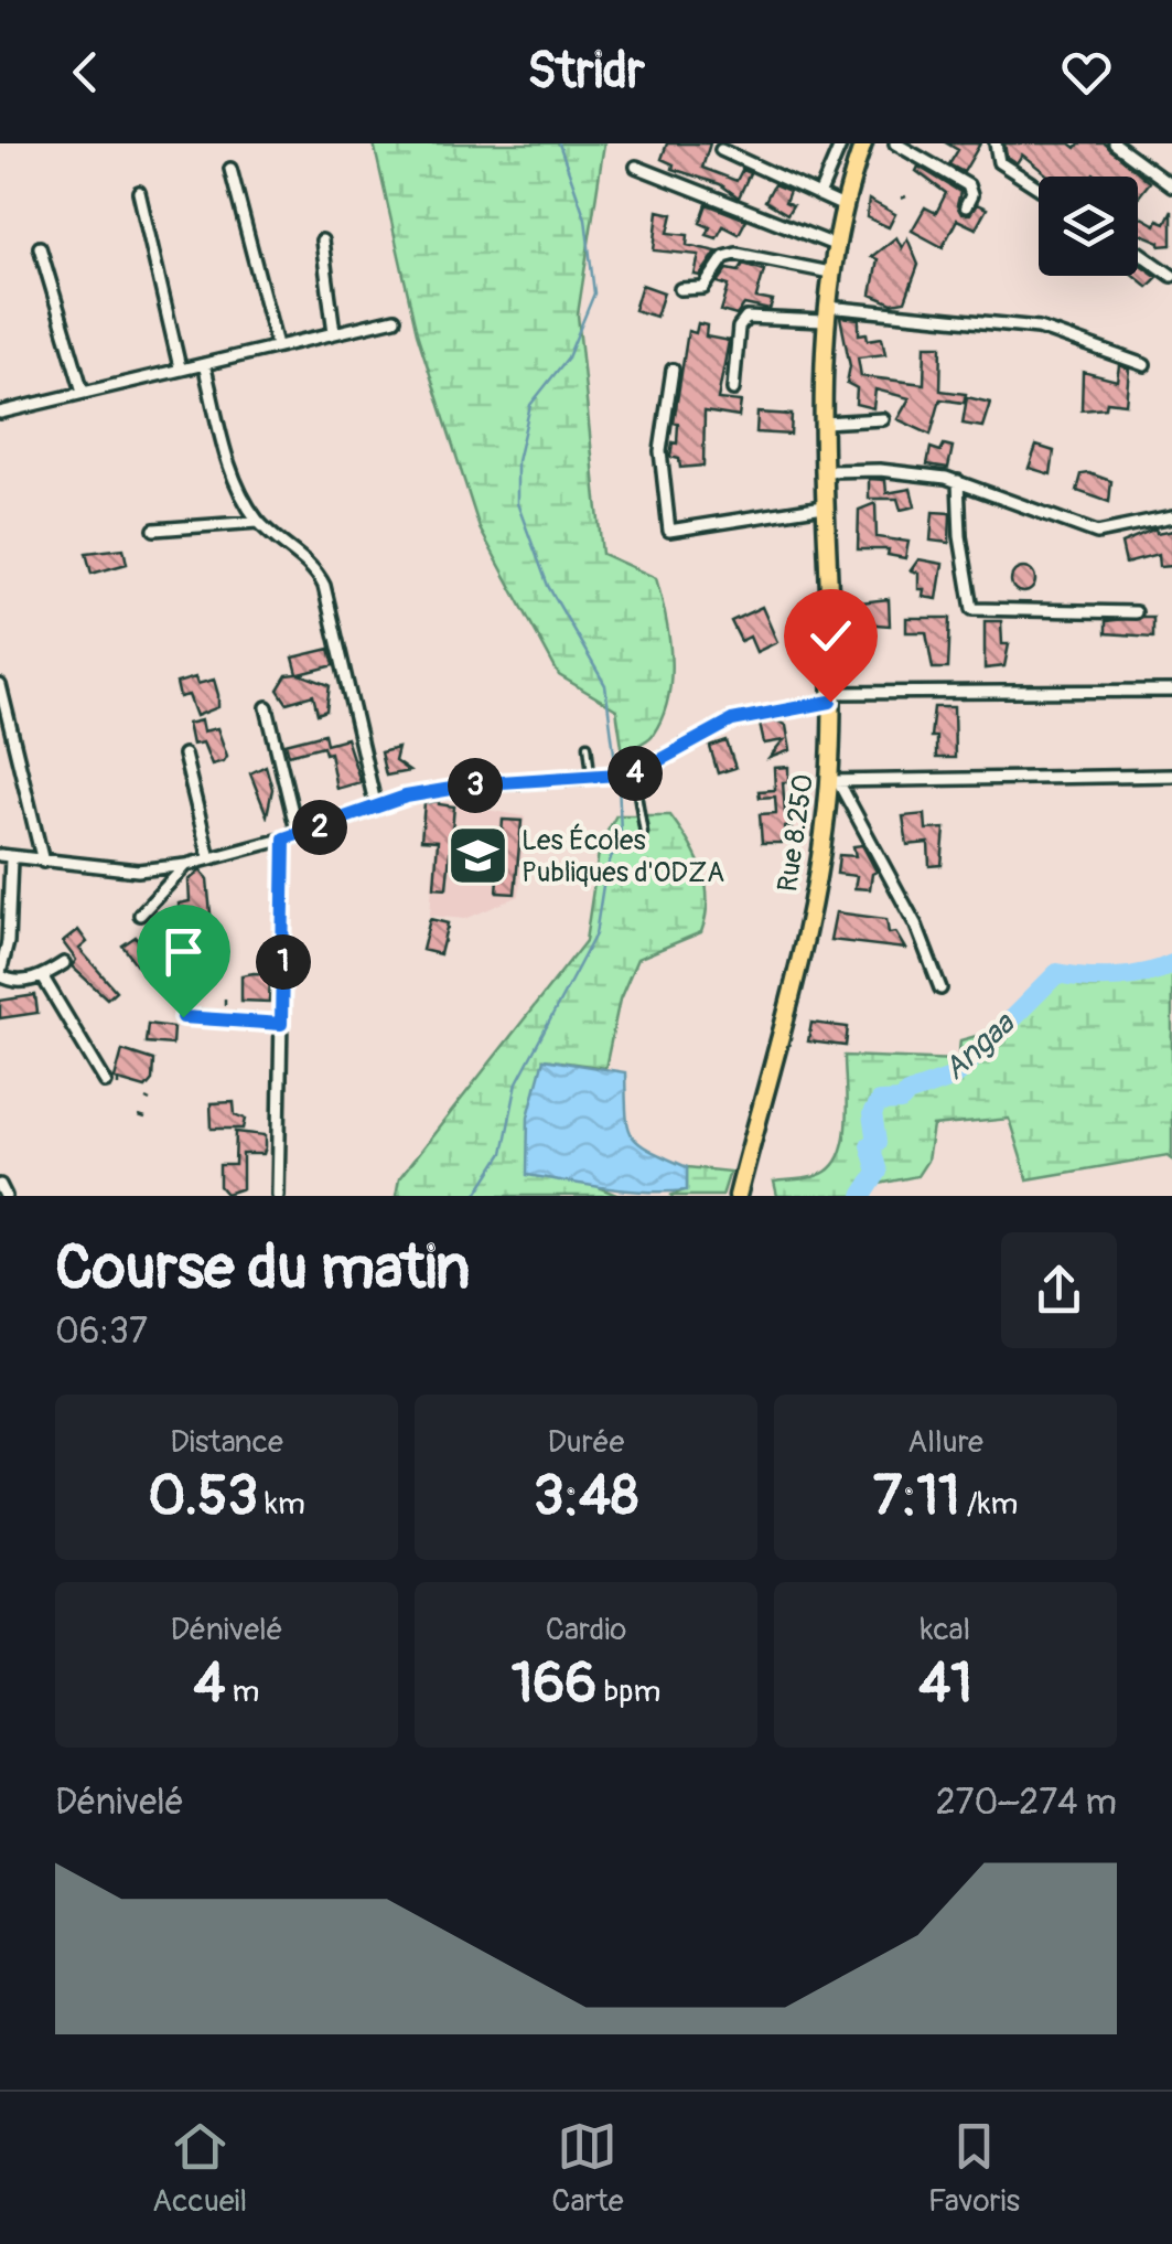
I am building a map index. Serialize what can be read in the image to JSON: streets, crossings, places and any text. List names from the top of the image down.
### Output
{
  "streets": {
    "highway": ["Rue 8.250"]
  },
  "water": ["Angaa"],
  "places": {
    "school or university": ["Les Écoles Publiques d'ODZA"]
  },
  "page": {
    "header": "Stridr",
    "pins": [
      "4",
      "3",
      "2",
      "1"
    ],
    "heading": ["Course du matin", "06:37"],
    "stats": [
      ["Distance", "0.53 km"],
      ["Durée", "3:48"],
      ["Allure", "7:11 /km"],
      ["Dénivelé", "4 m"],
      ["Cardio", "166 bpm"],
      ["kcal", "41"]
    ],
    "chart": ["Dénivelé", "270–274 m"],
    "tabs": ["Accueil", "Carte", "Favoris"]
  }
}
